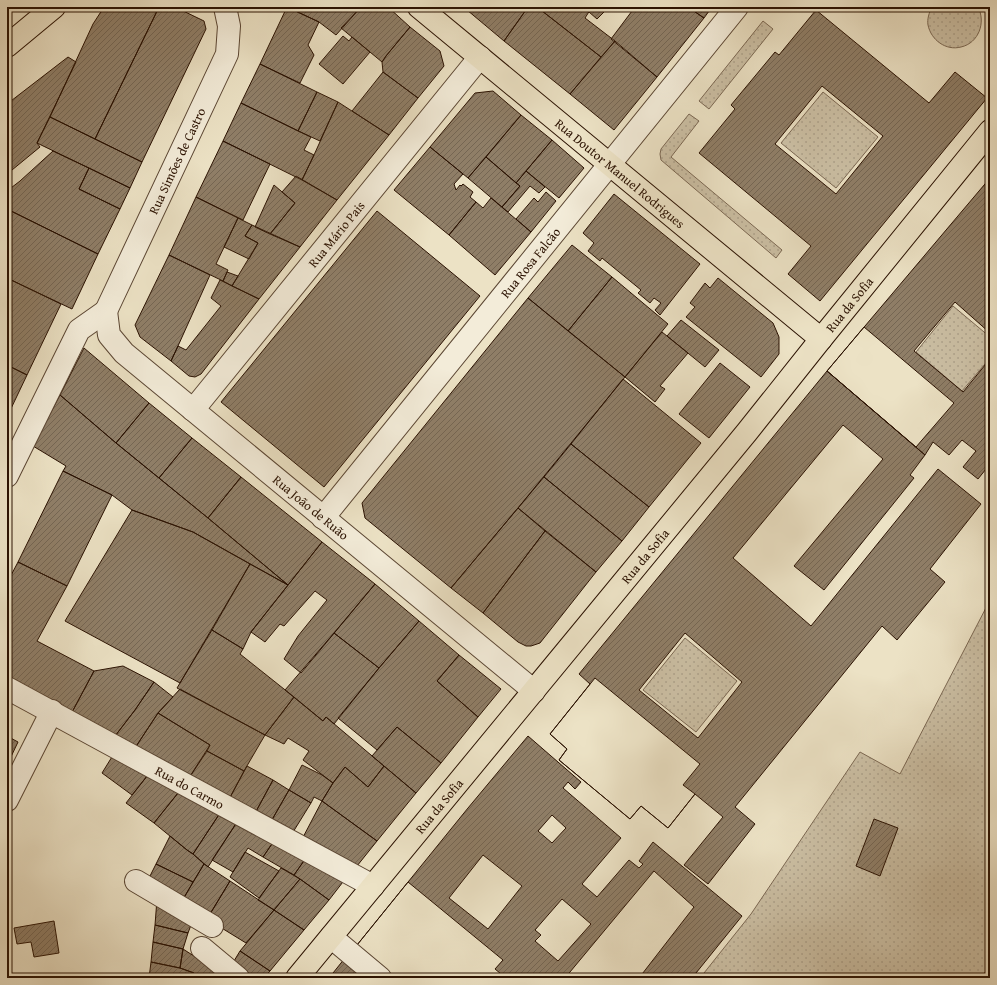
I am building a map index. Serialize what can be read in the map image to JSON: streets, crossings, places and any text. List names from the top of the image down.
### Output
{
  "streets": {
    "main road": ["Rua Doutor Manuel Rodrigues", "Rua da Sofia"],
    "street": [
      "Rua Simões de Castro",
      "Rua Mário Pais",
      "Rua Rosa Falcão",
      "Rua João de Ruão",
      "Rua do Carmo"
    ]
  },
  "crossings": [
    ["Rua Simões de Castro", "Rua João de Ruão"],
    ["Rua Doutor Manuel Rodrigues", "Rua Mário Pais"],
    ["Rua Doutor Manuel Rodrigues", "Rua Rosa Falcão"],
    ["Rua Doutor Manuel Rodrigues", "Rua da Sofia"],
    ["Rua Mário Pais", "Rua João de Ruão"],
    ["Rua Rosa Falcão", "Rua João de Ruão"],
    ["Rua da Sofia", "Rua João de Ruão"],
    ["Rua da Sofia", "Rua do Carmo"]
  ]
}
